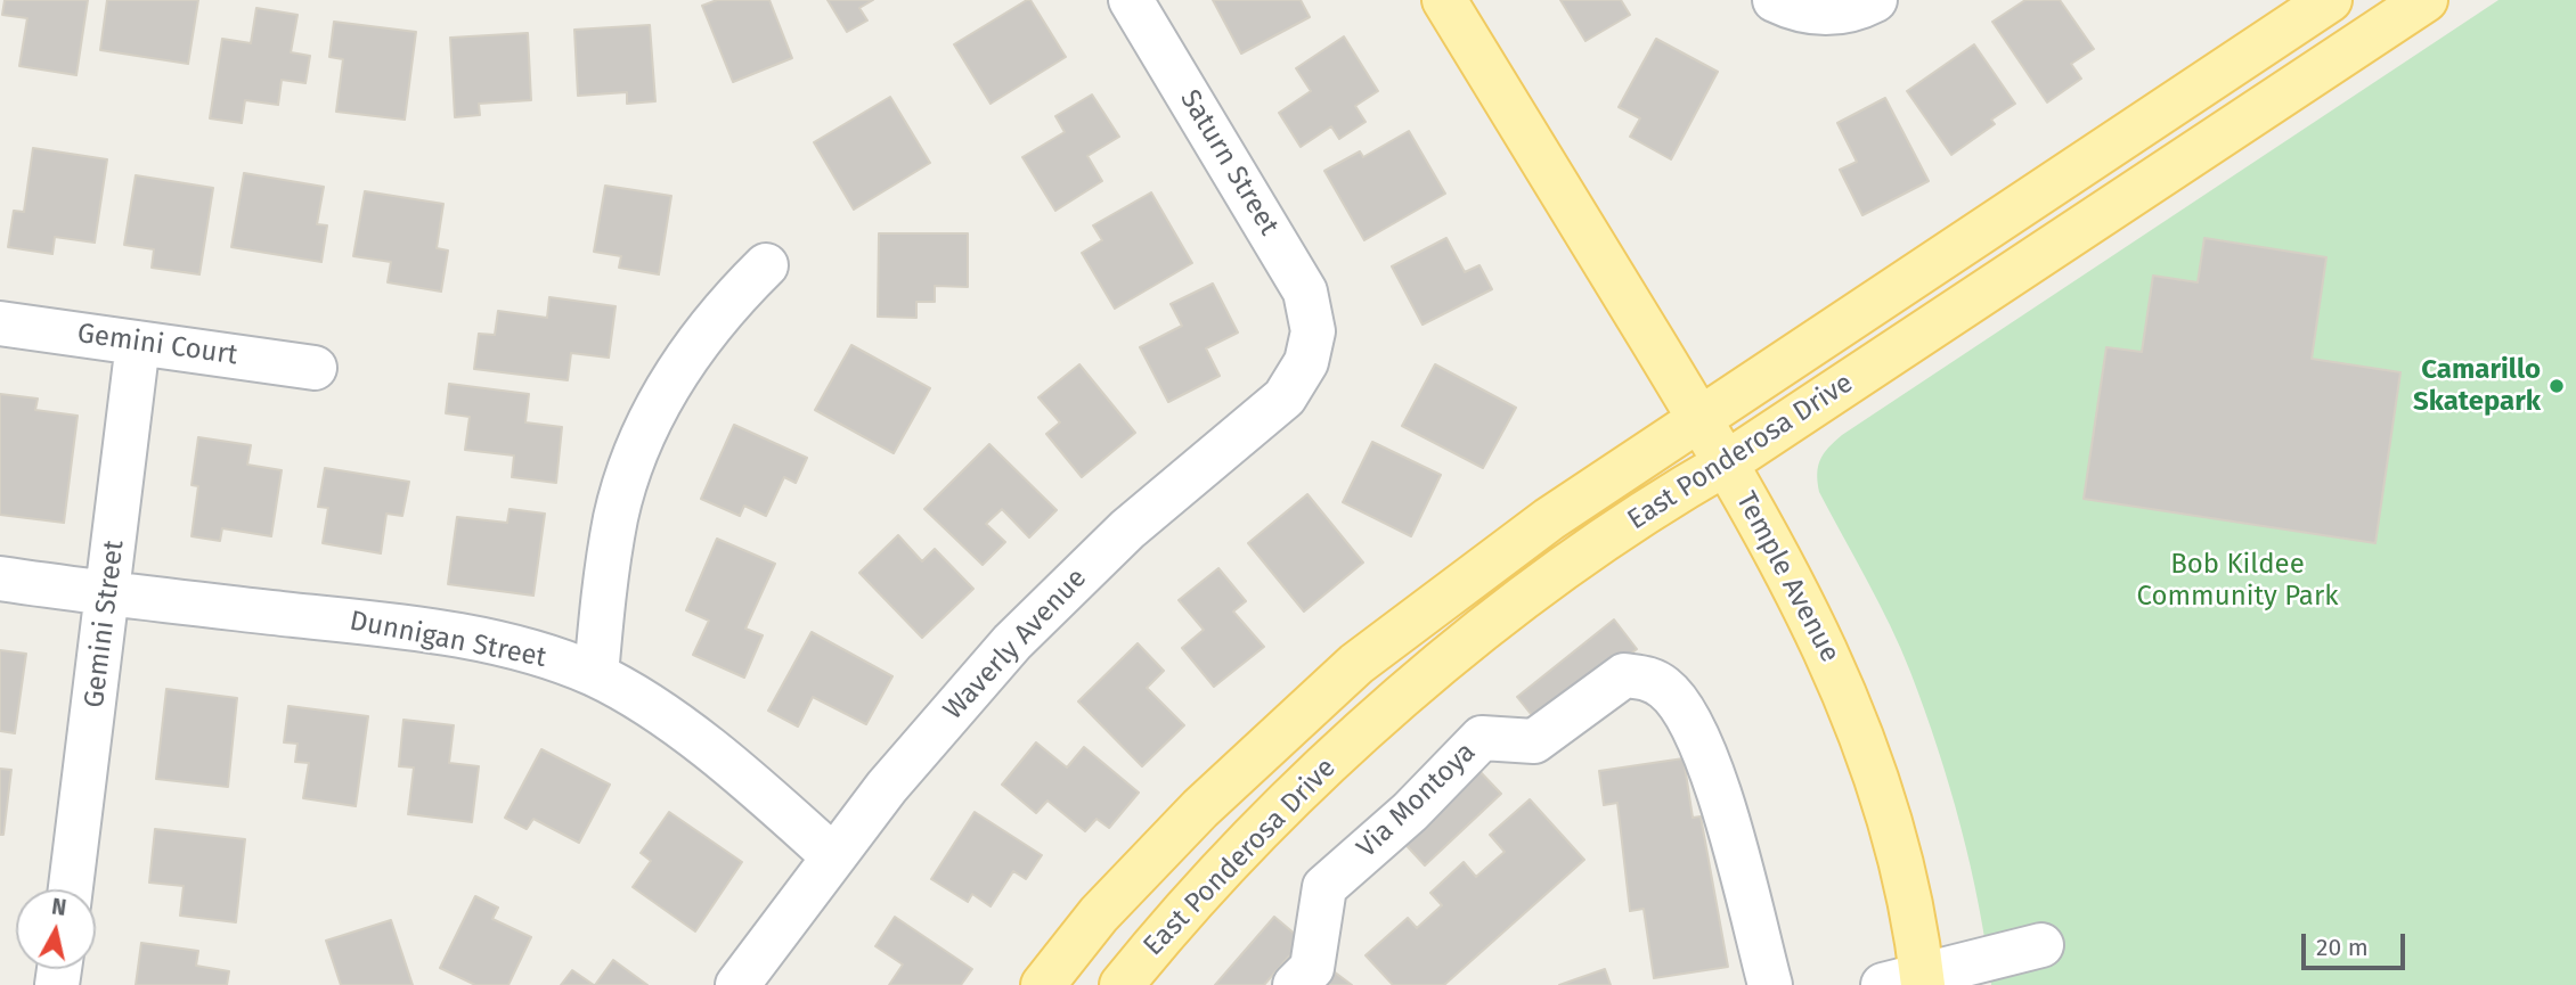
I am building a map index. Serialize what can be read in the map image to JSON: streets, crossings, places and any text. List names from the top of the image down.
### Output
{
  "streets": {
    "main road": ["East Ponderosa Drive", "Temple Avenue"],
    "street": [
      "Saturn Street",
      "Gemini Court",
      "Gemini Street",
      "Dunnigan Street",
      "Waverly Avenue",
      "Via Montoya"
    ]
  },
  "crossings": [
    ["Saturn Street", "Waverly Avenue"],
    ["Gemini Court", "Gemini Street"],
    ["East Ponderosa Drive", "Temple Avenue"],
    ["Gemini Street", "Dunnigan Street"],
    ["Dunnigan Street", "Waverly Avenue"]
  ],
  "parks": ["Bob Kildee Community Park"],
  "places": ["Camarillo Skatepark"],
  "scale_bar": "20 m",
  "north": "top"
}
